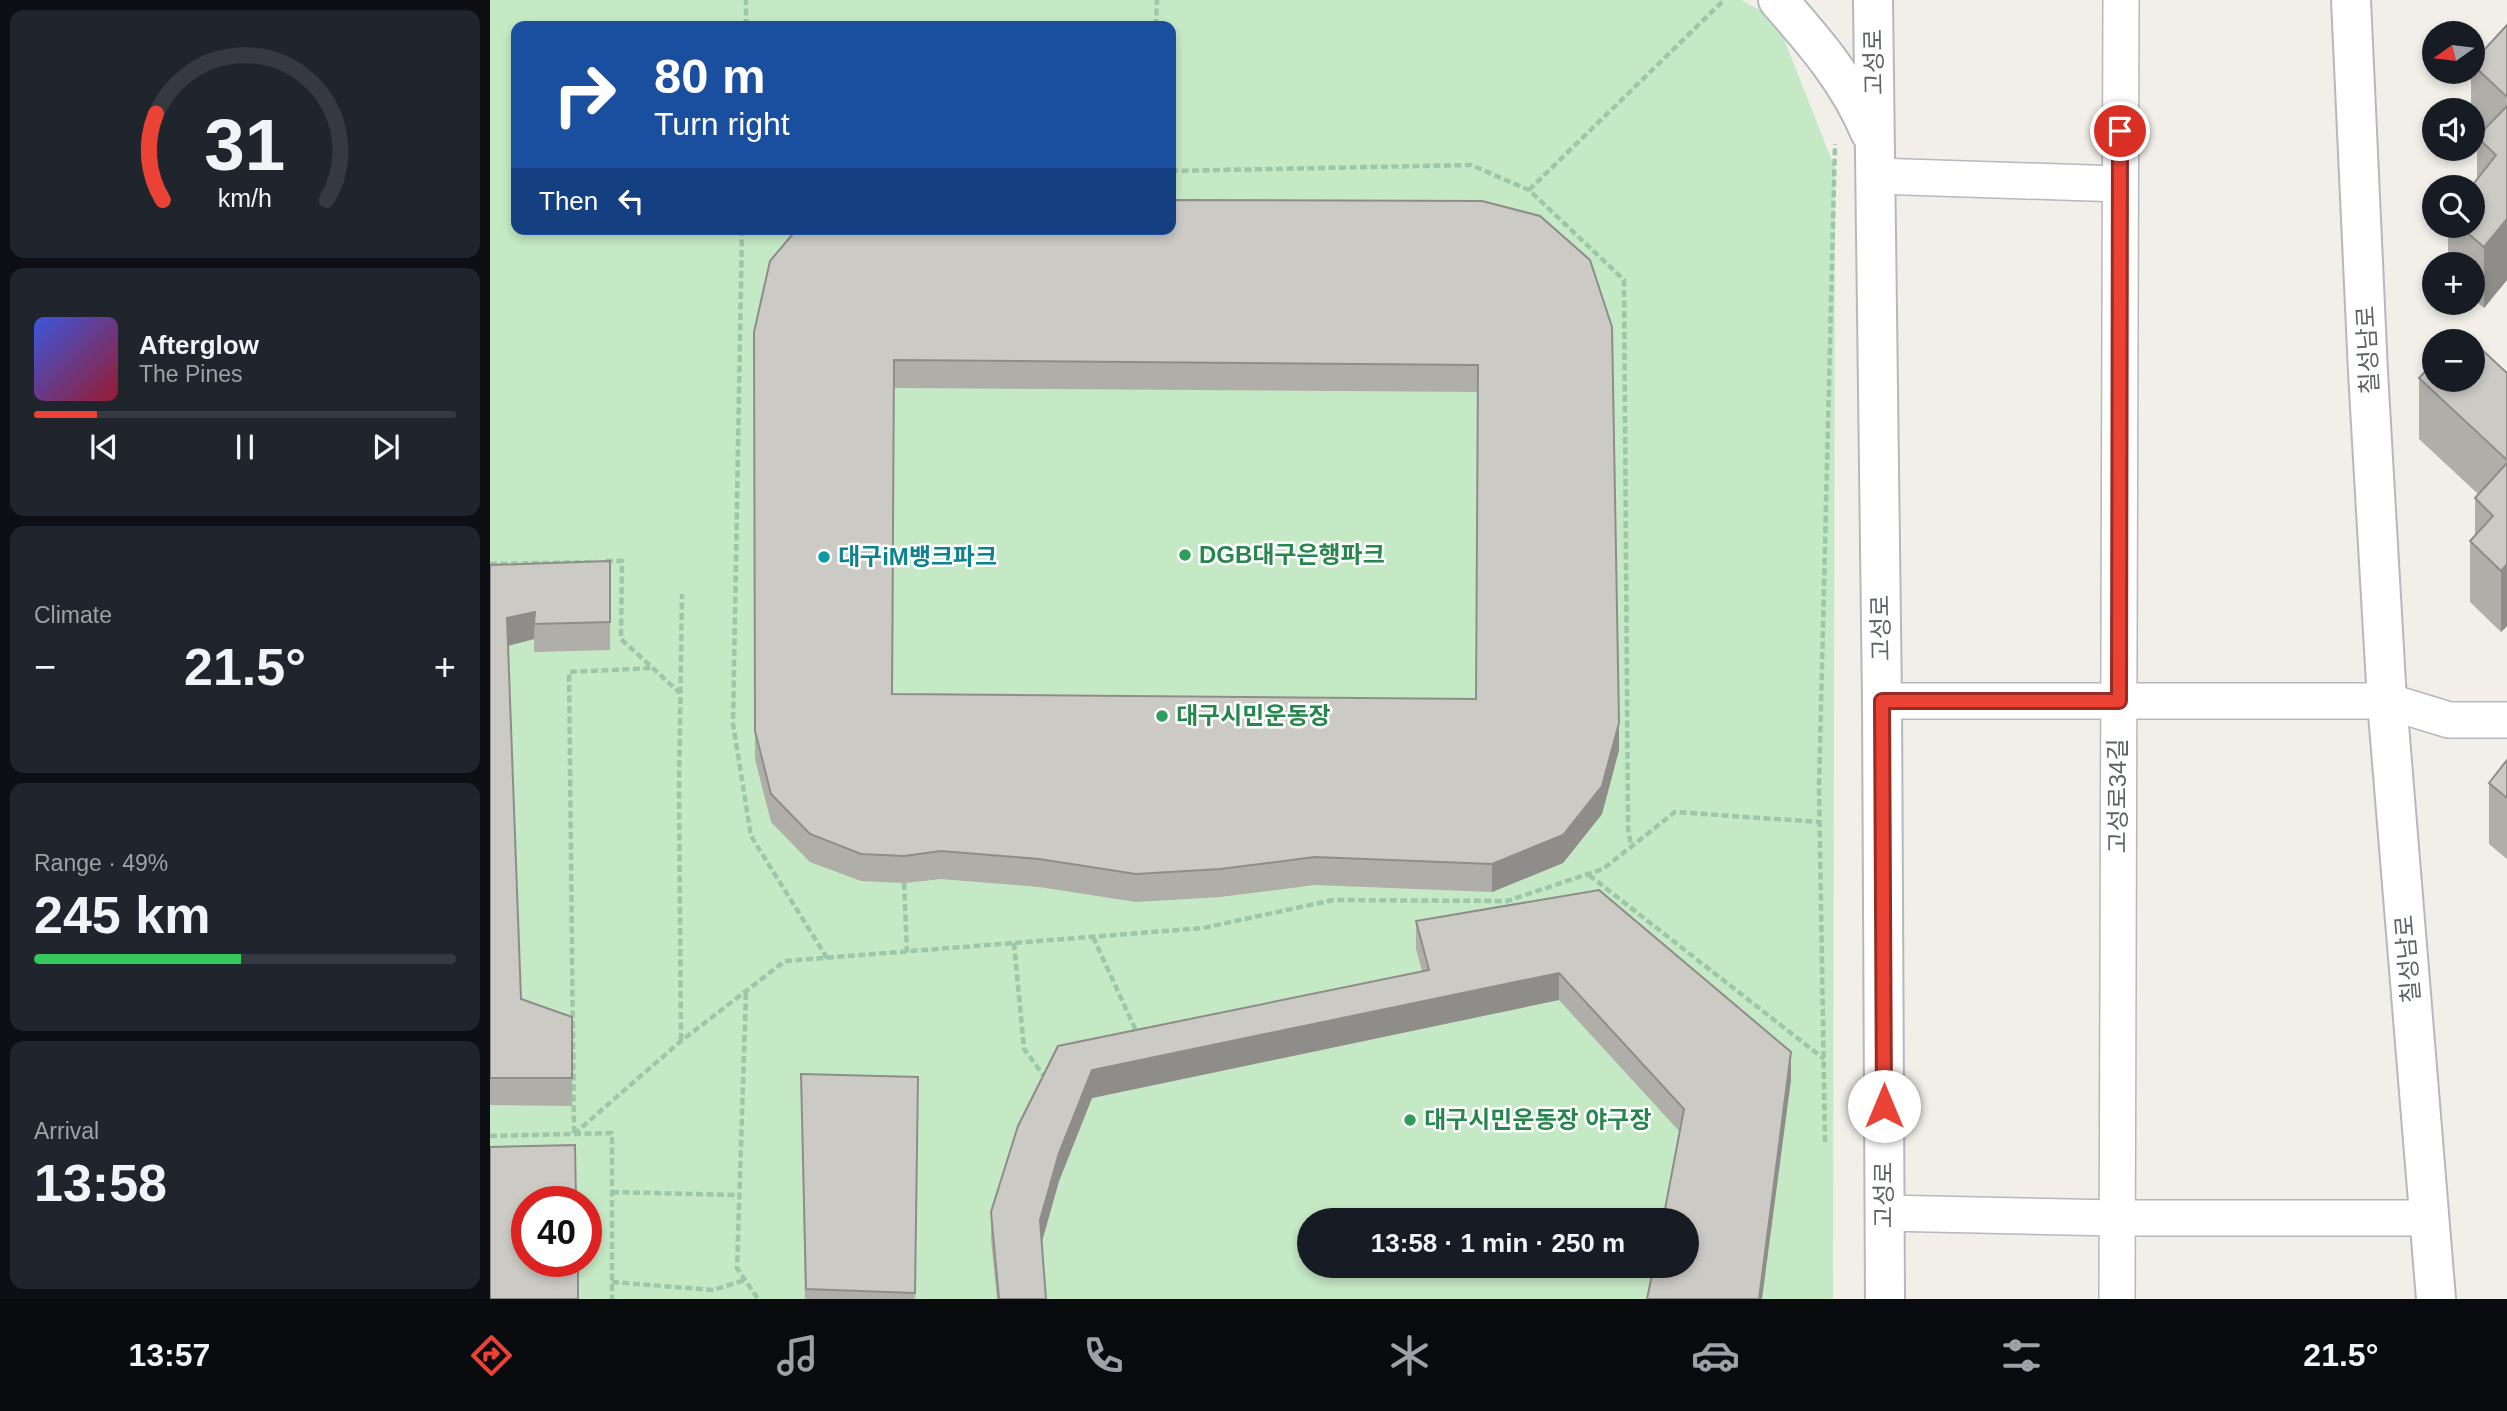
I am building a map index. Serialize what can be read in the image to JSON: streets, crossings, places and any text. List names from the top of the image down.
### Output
{
  "streets": {
    "street": ["고성로", "칠성남로", "고성로34길"]
  },
  "places": [
    "DGB대구은행파크",
    "대구iM뱅크파크",
    "대구시민운동장",
    "대구시민운동장 야구장"
  ],
  "north": "left",
  "page": {
    "map_buttons": ["+", "−"],
    "turn": ["80 m", "Turn right"],
    "then": "Then",
    "song": ["Afterglow", "The Pines"],
    "tile": [
      "Climate",
      ["Range · 49%", "245 km"],
      ["Arrival", "13:58"]
    ],
    "heat": ["−", "21.5°", "+"],
    "limit": "40",
    "trip": "13:58 · 1 min · 250 m",
    "tabs": ["13:57", "21.5°"],
    "gauge": ["31", "km/h"]
  }
}
